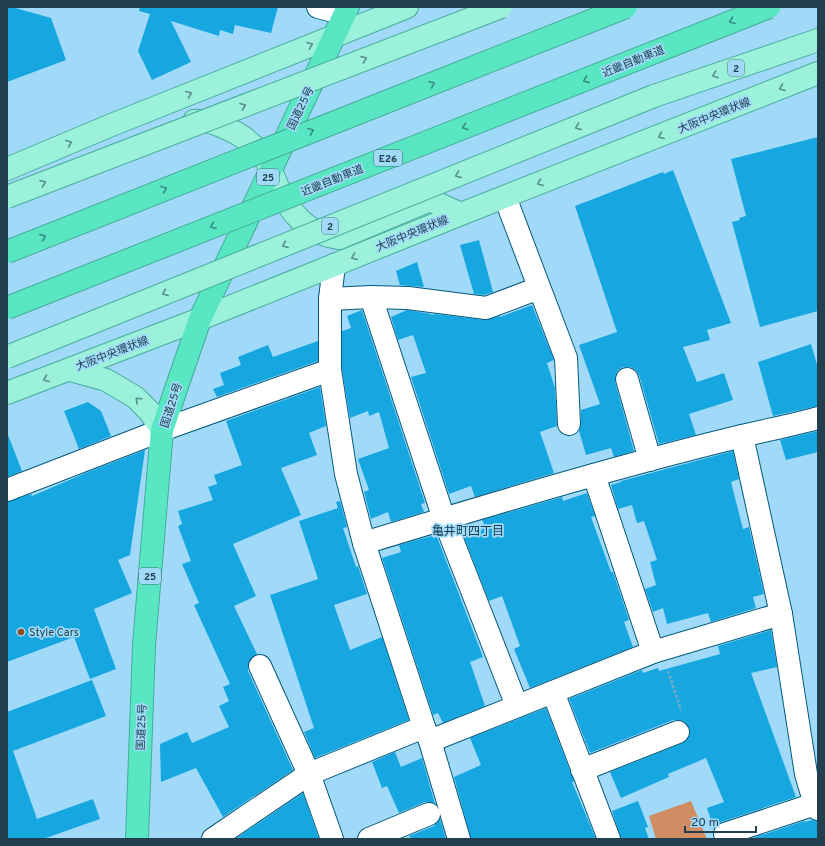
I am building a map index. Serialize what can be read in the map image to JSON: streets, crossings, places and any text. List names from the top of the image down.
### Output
{
  "streets": {
    "highway": [
      "近畿自動車道",
      "国道25号",
      "E26",
      "25"
    ],
    "main road": ["2", "大阪中央環状線"]
  },
  "crossings": [
    ["国道25号", "大阪中央環状線"]
  ],
  "districts": ["亀井町四丁目"],
  "places": ["Style Cars"],
  "scale_bar": "20 m"
}
